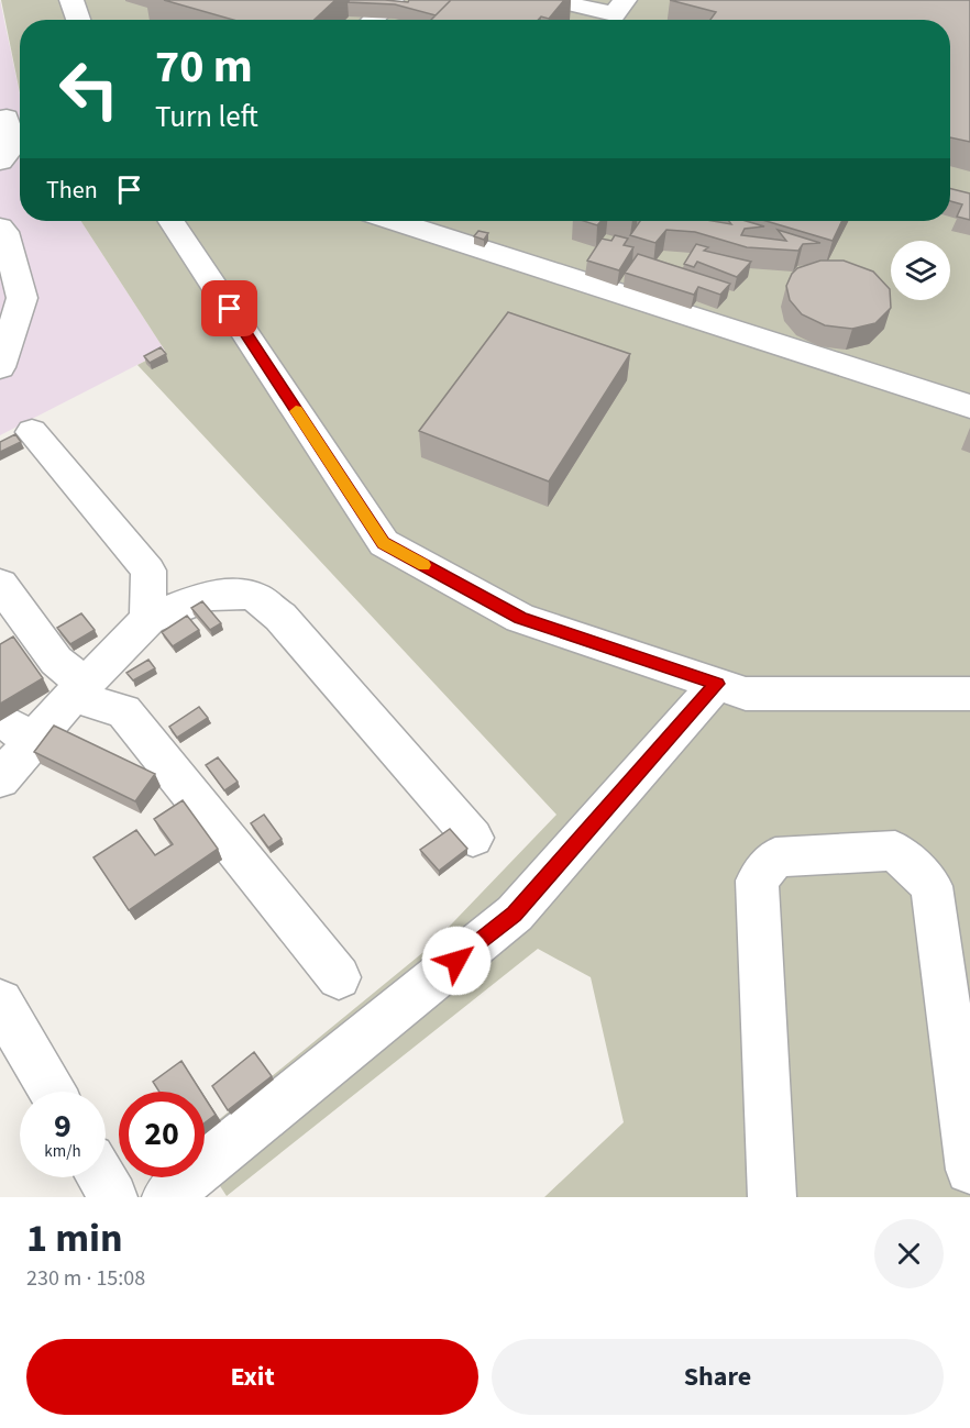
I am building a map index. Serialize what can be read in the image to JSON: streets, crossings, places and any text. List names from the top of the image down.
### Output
{
  "page": {
    "turn": ["70 m", "Turn left"],
    "then": "Then",
    "speed": "9 km/h",
    "limit": "20",
    "heading": ["1 min", "230 m · 15:08"],
    "buttons": ["Exit", "Share"]
  }
}
